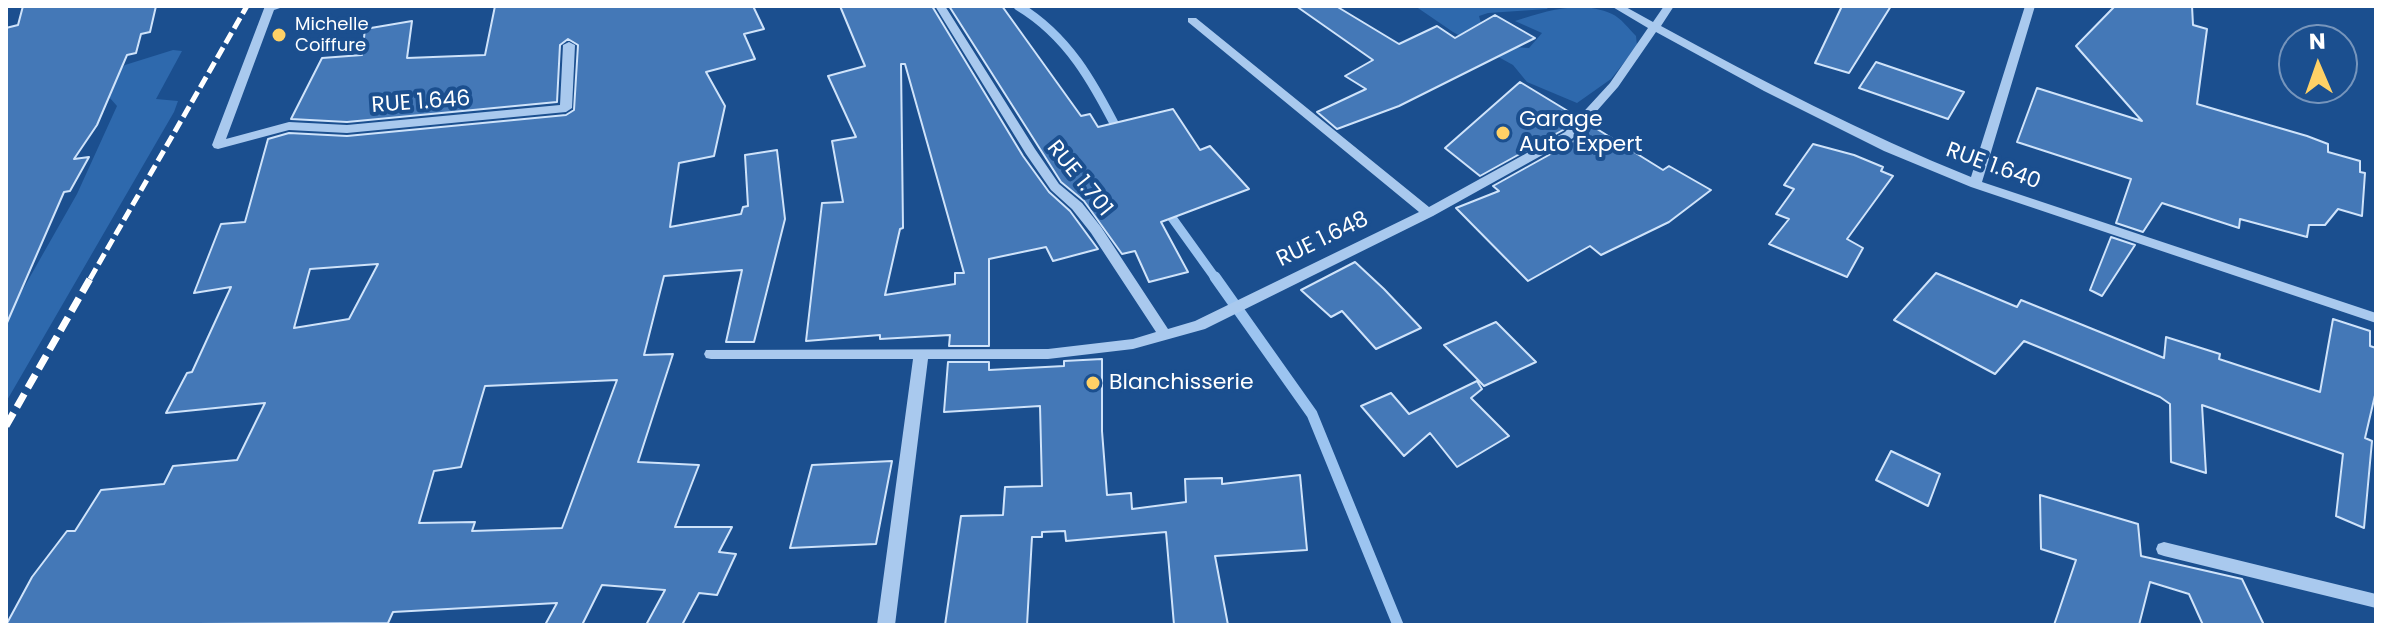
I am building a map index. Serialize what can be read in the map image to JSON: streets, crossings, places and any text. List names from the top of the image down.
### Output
{
  "streets": {
    "street": [
      "RUE 1.646",
      "RUE 1.640",
      "RUE 1.701",
      "RUE 1.648"
    ]
  },
  "crossings": [
    ["RUE 1.640", "RUE 1.648"],
    ["RUE 1.701", "RUE 1.648"]
  ],
  "places": ["Michelle Coiffure", "Garage Auto Expert", "Blanchisserie"],
  "north": "top"
}
